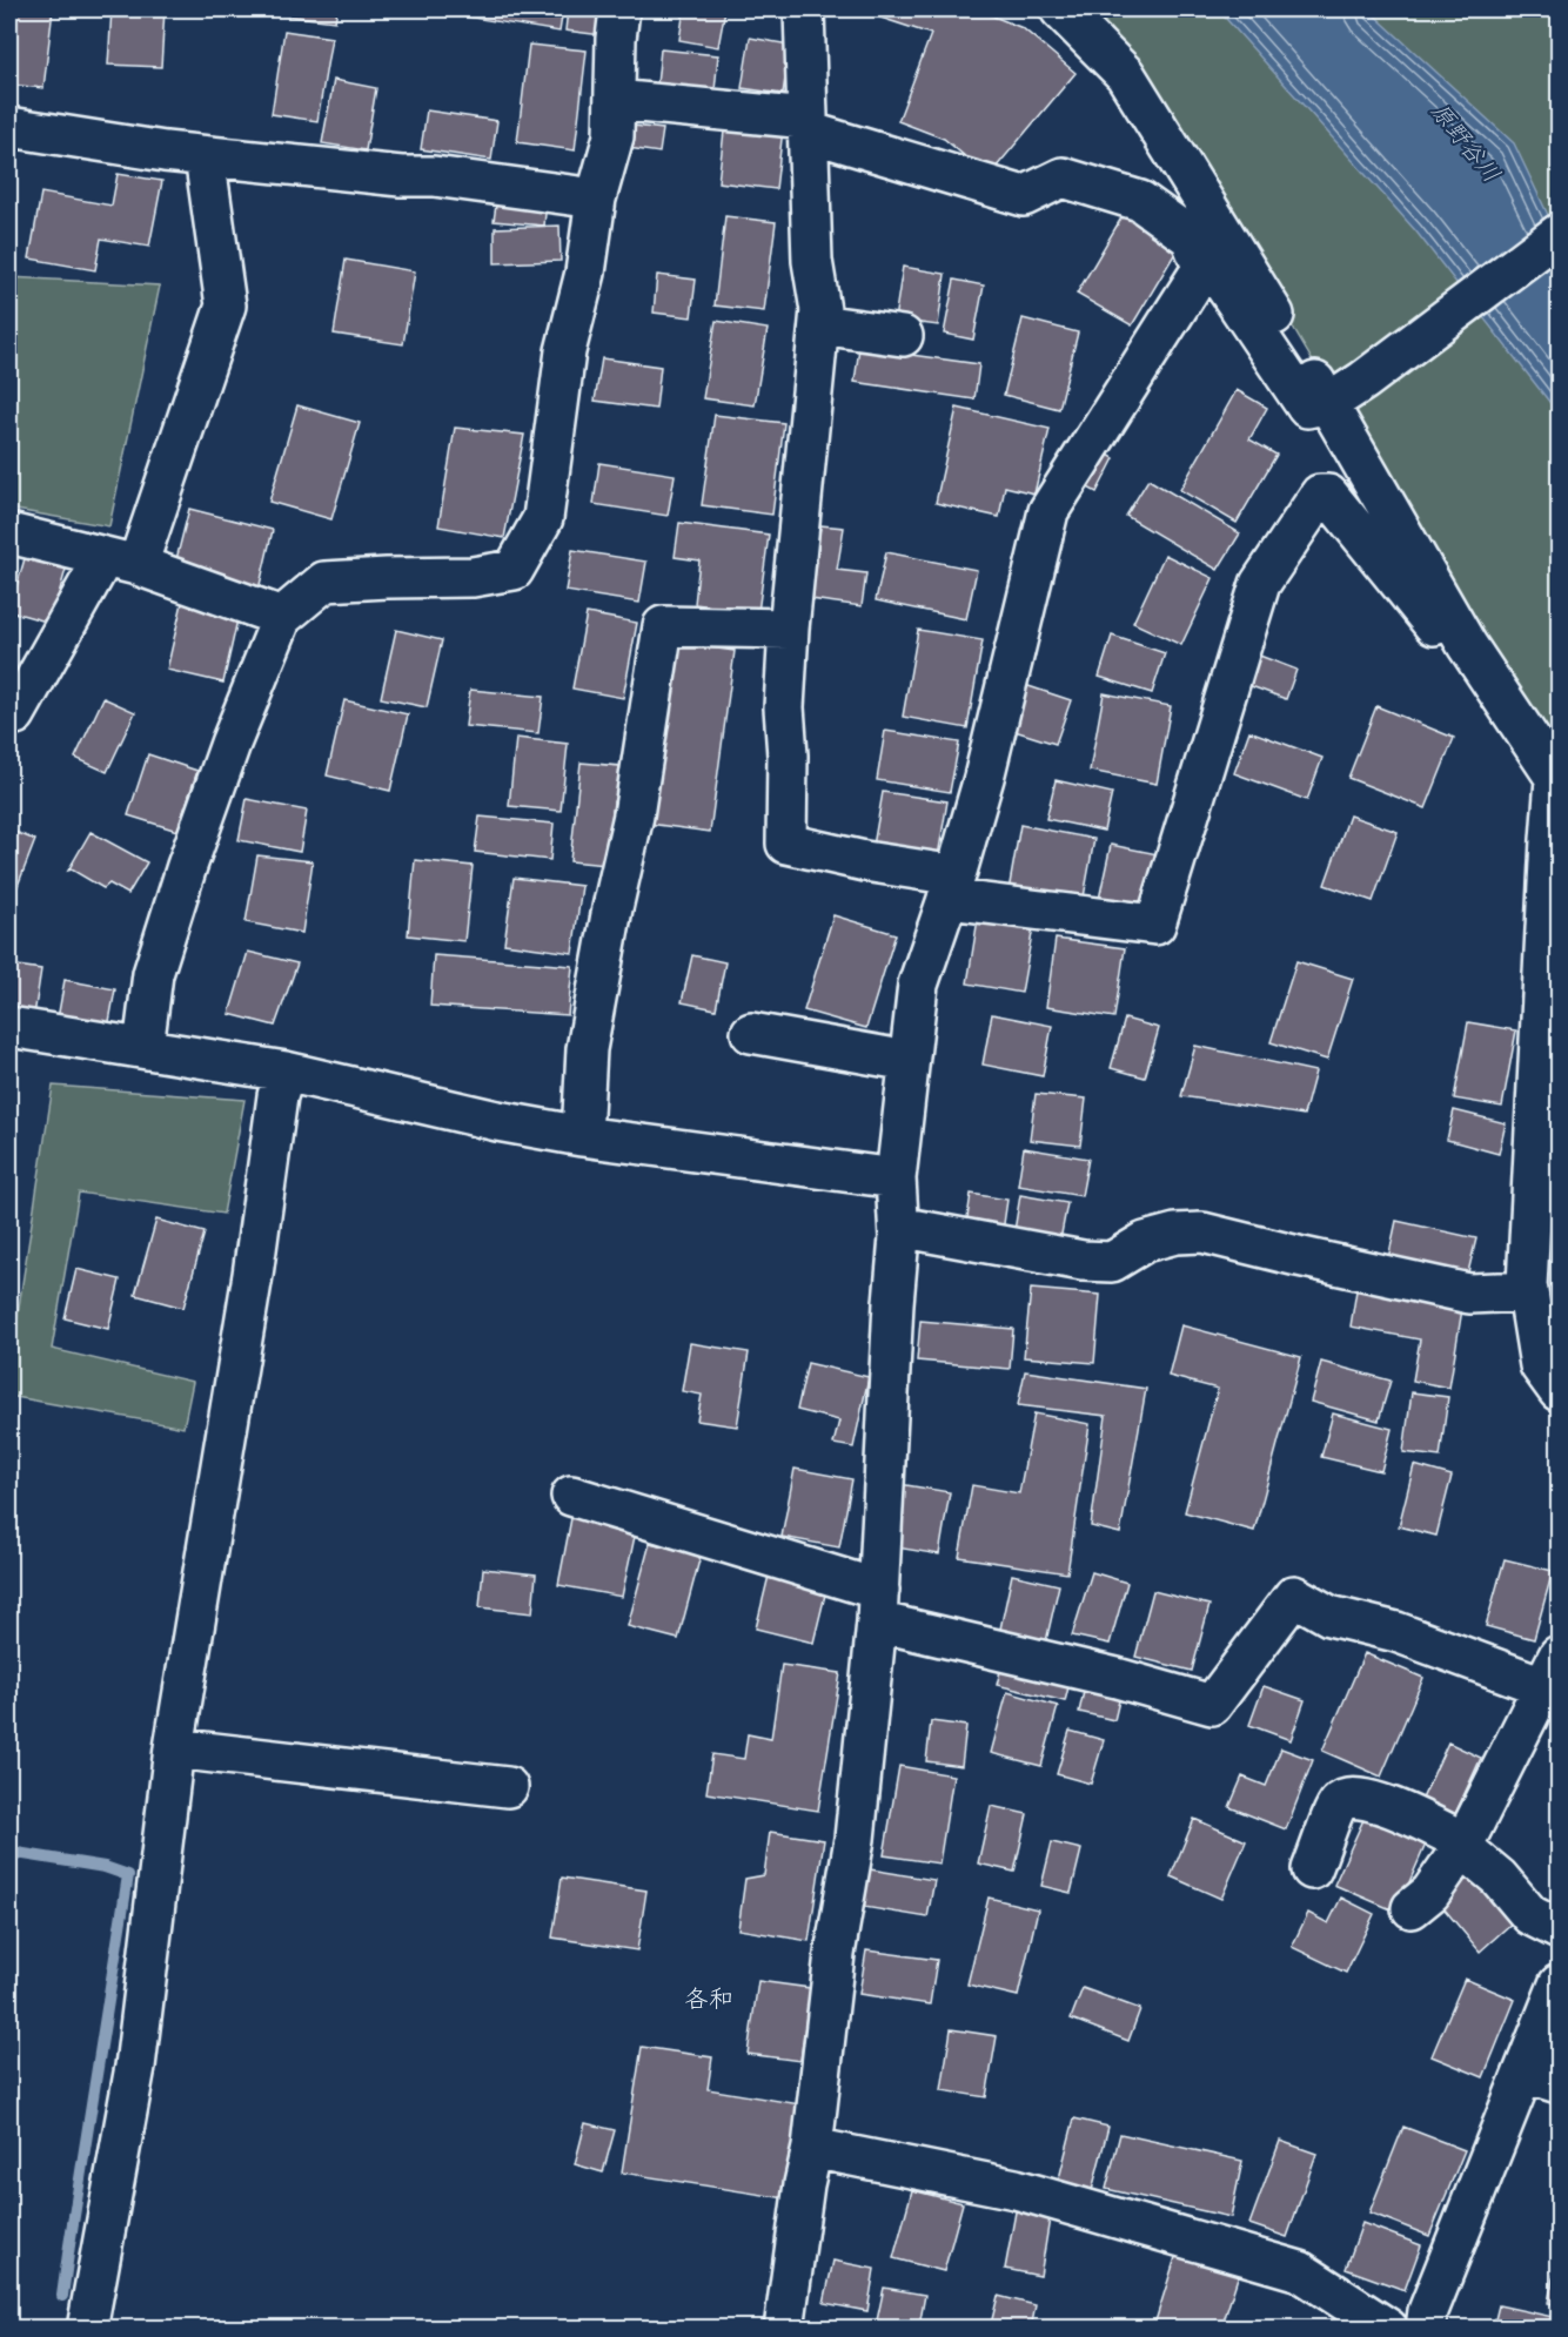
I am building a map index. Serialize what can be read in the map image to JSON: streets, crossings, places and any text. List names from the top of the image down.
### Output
{
  "districts": ["各和"],
  "water": ["原野谷川"]
}
